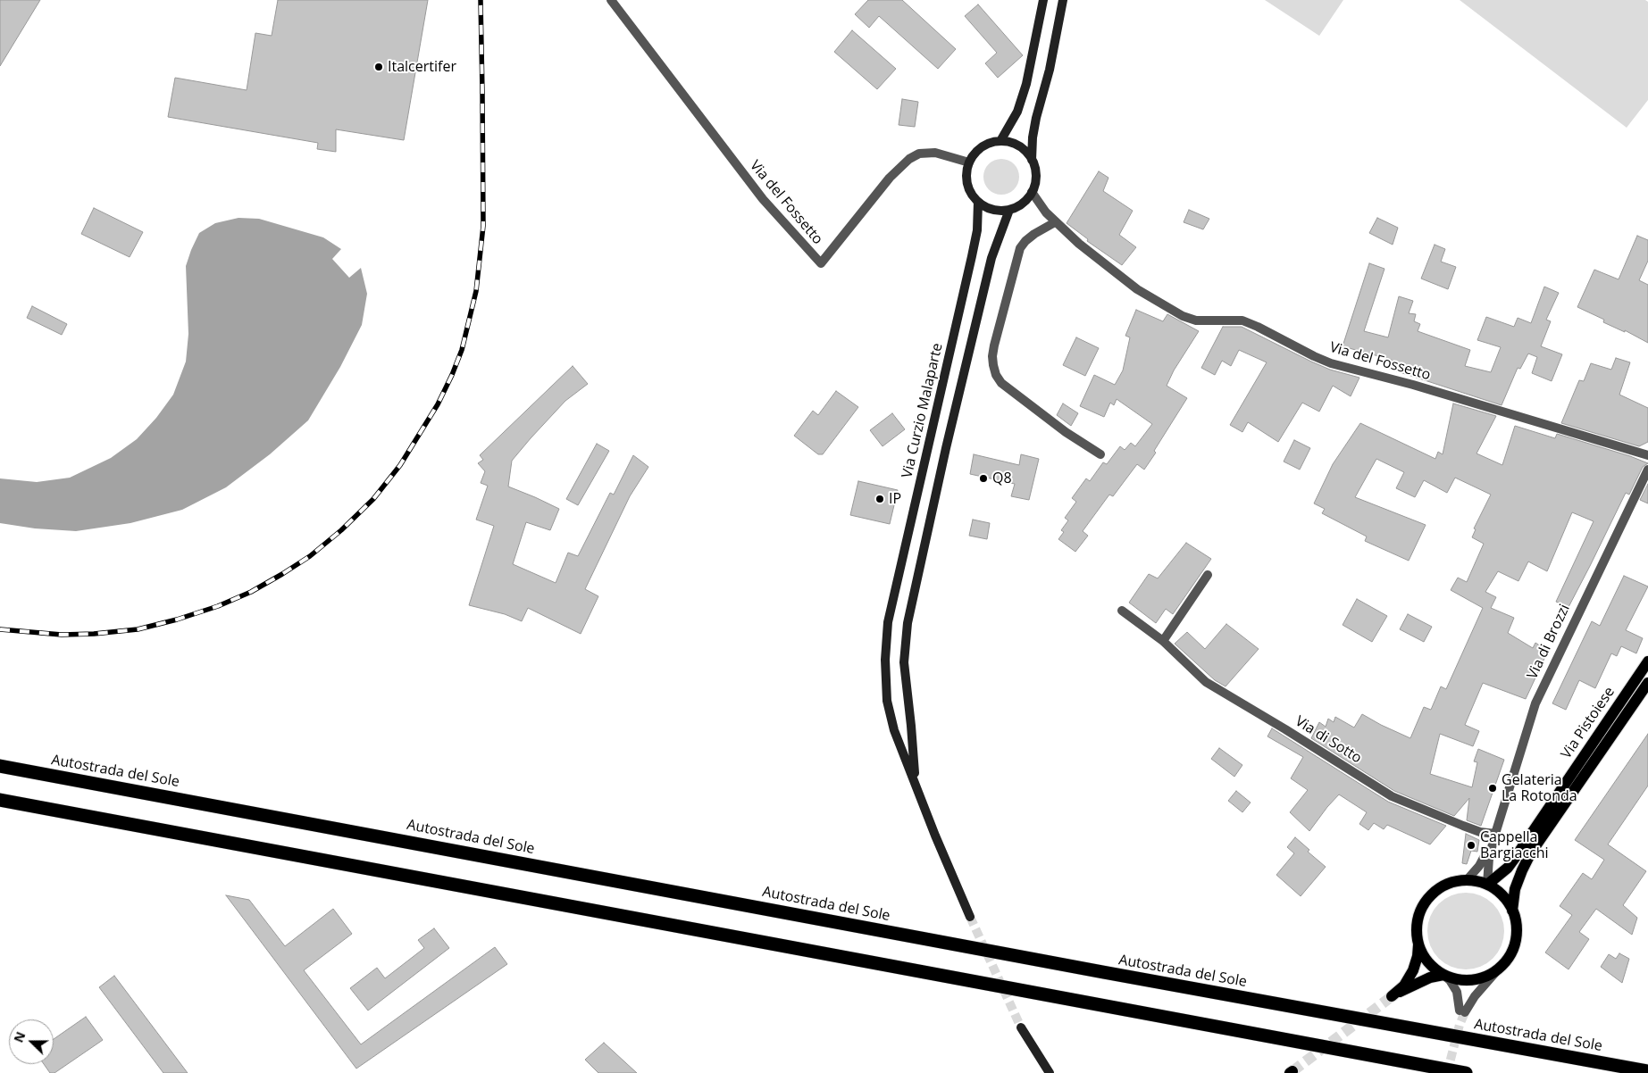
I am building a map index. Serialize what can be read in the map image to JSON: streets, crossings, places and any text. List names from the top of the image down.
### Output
{
  "streets": {
    "highway": ["Autostrada del Sole"],
    "main road": ["Via Pistoiese"],
    "street": [
      "Via del Fossetto",
      "Via Curzio Malaparte",
      "Via di Brozzi",
      "Via di Sotto"
    ]
  },
  "crossings": [
    ["Via del Fossetto", "Via Curzio Malaparte"],
    ["Via di Brozzi", "Via Pistoiese"],
    ["Via di Brozzi", "Via di Sotto"]
  ],
  "places": [
    "Italcertifer",
    "Q8",
    "IP",
    "Gelateria La Rotonda",
    "Cappella Bargiacchi"
  ],
  "north": "left"
}
